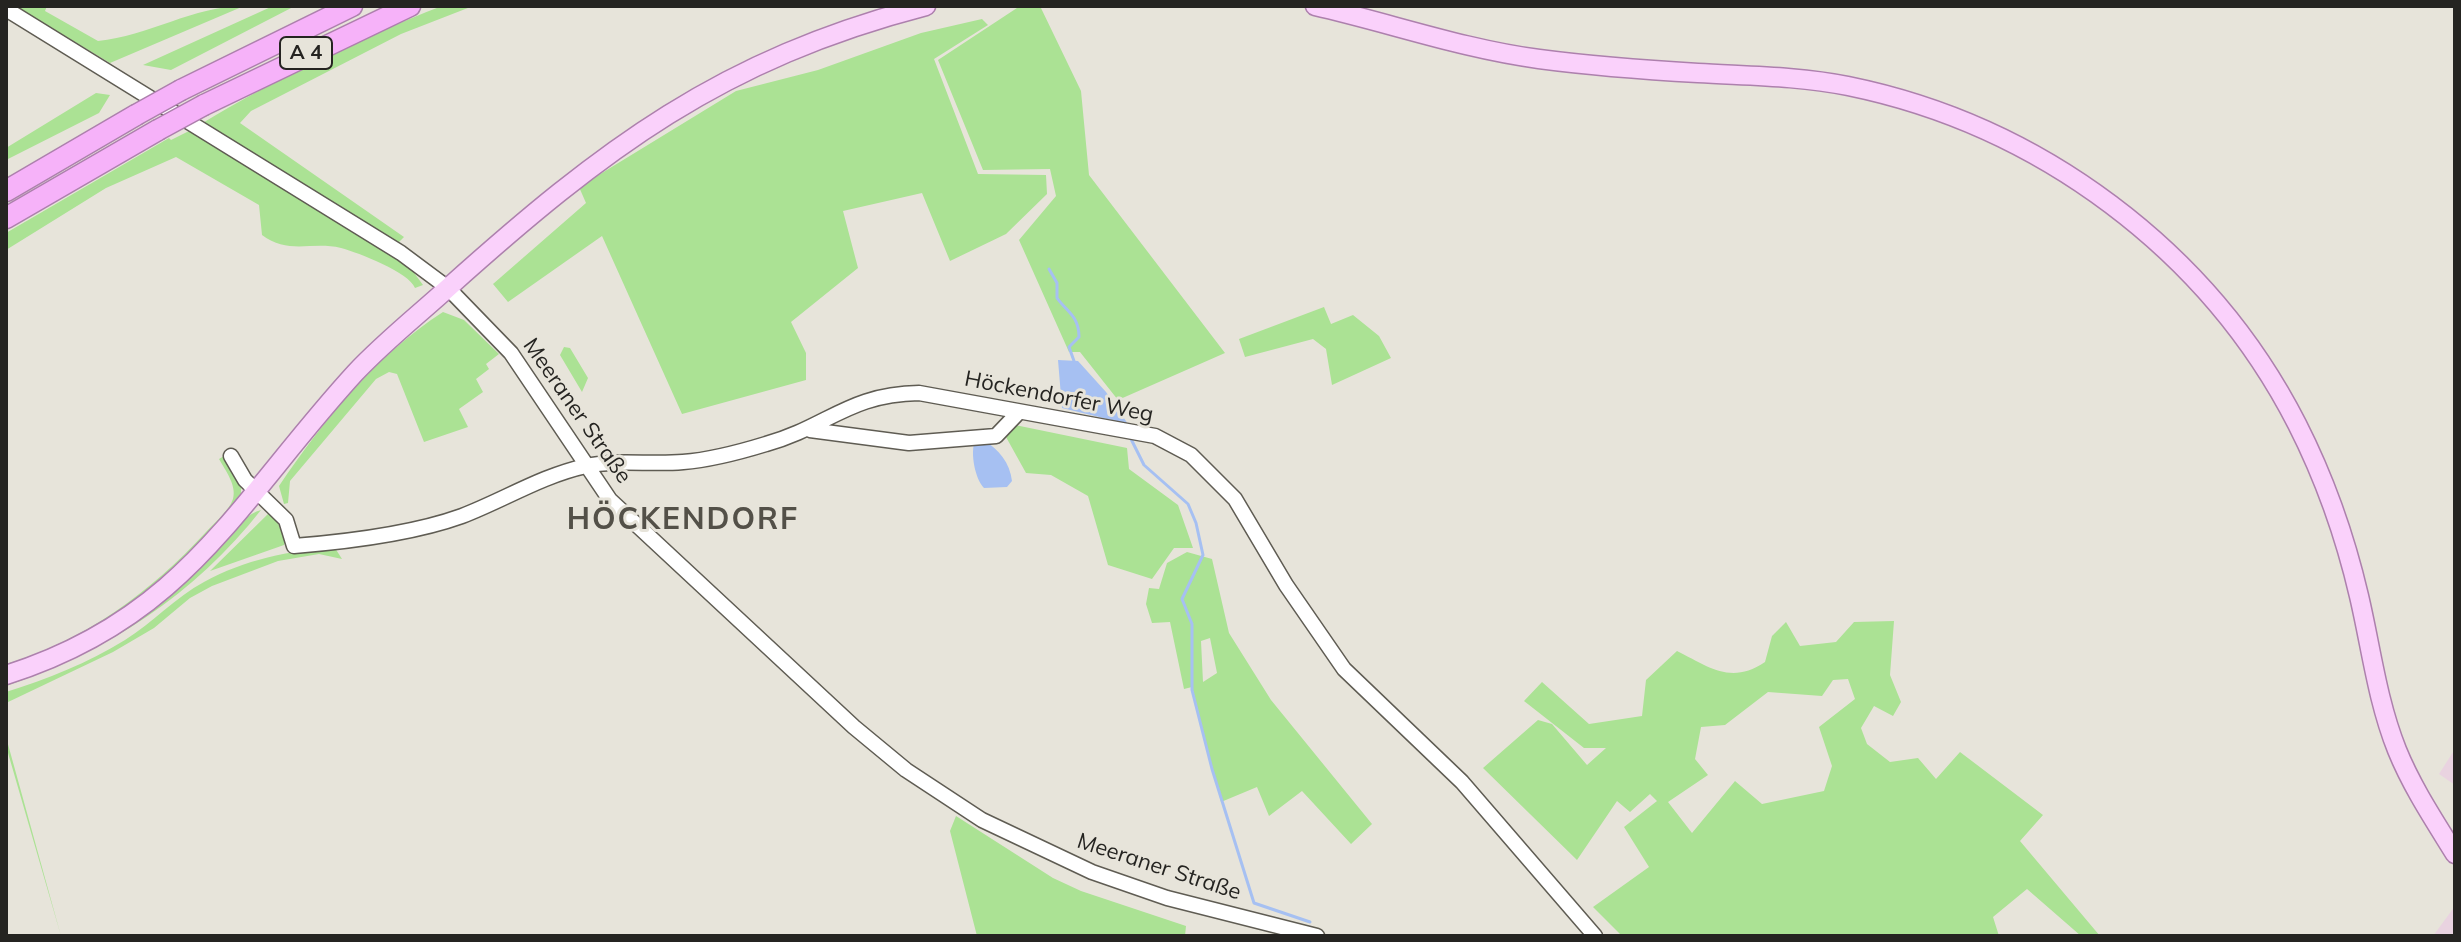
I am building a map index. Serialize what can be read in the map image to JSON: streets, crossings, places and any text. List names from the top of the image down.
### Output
{
  "streets": {
    "highway": ["A 4"],
    "street": ["Höckendorfer Weg", "Meeraner Straße"]
  },
  "crossings": [
    ["Höckendorfer Weg", "Meeraner Straße"]
  ],
  "districts": ["HÖCKENDORF"]
}
